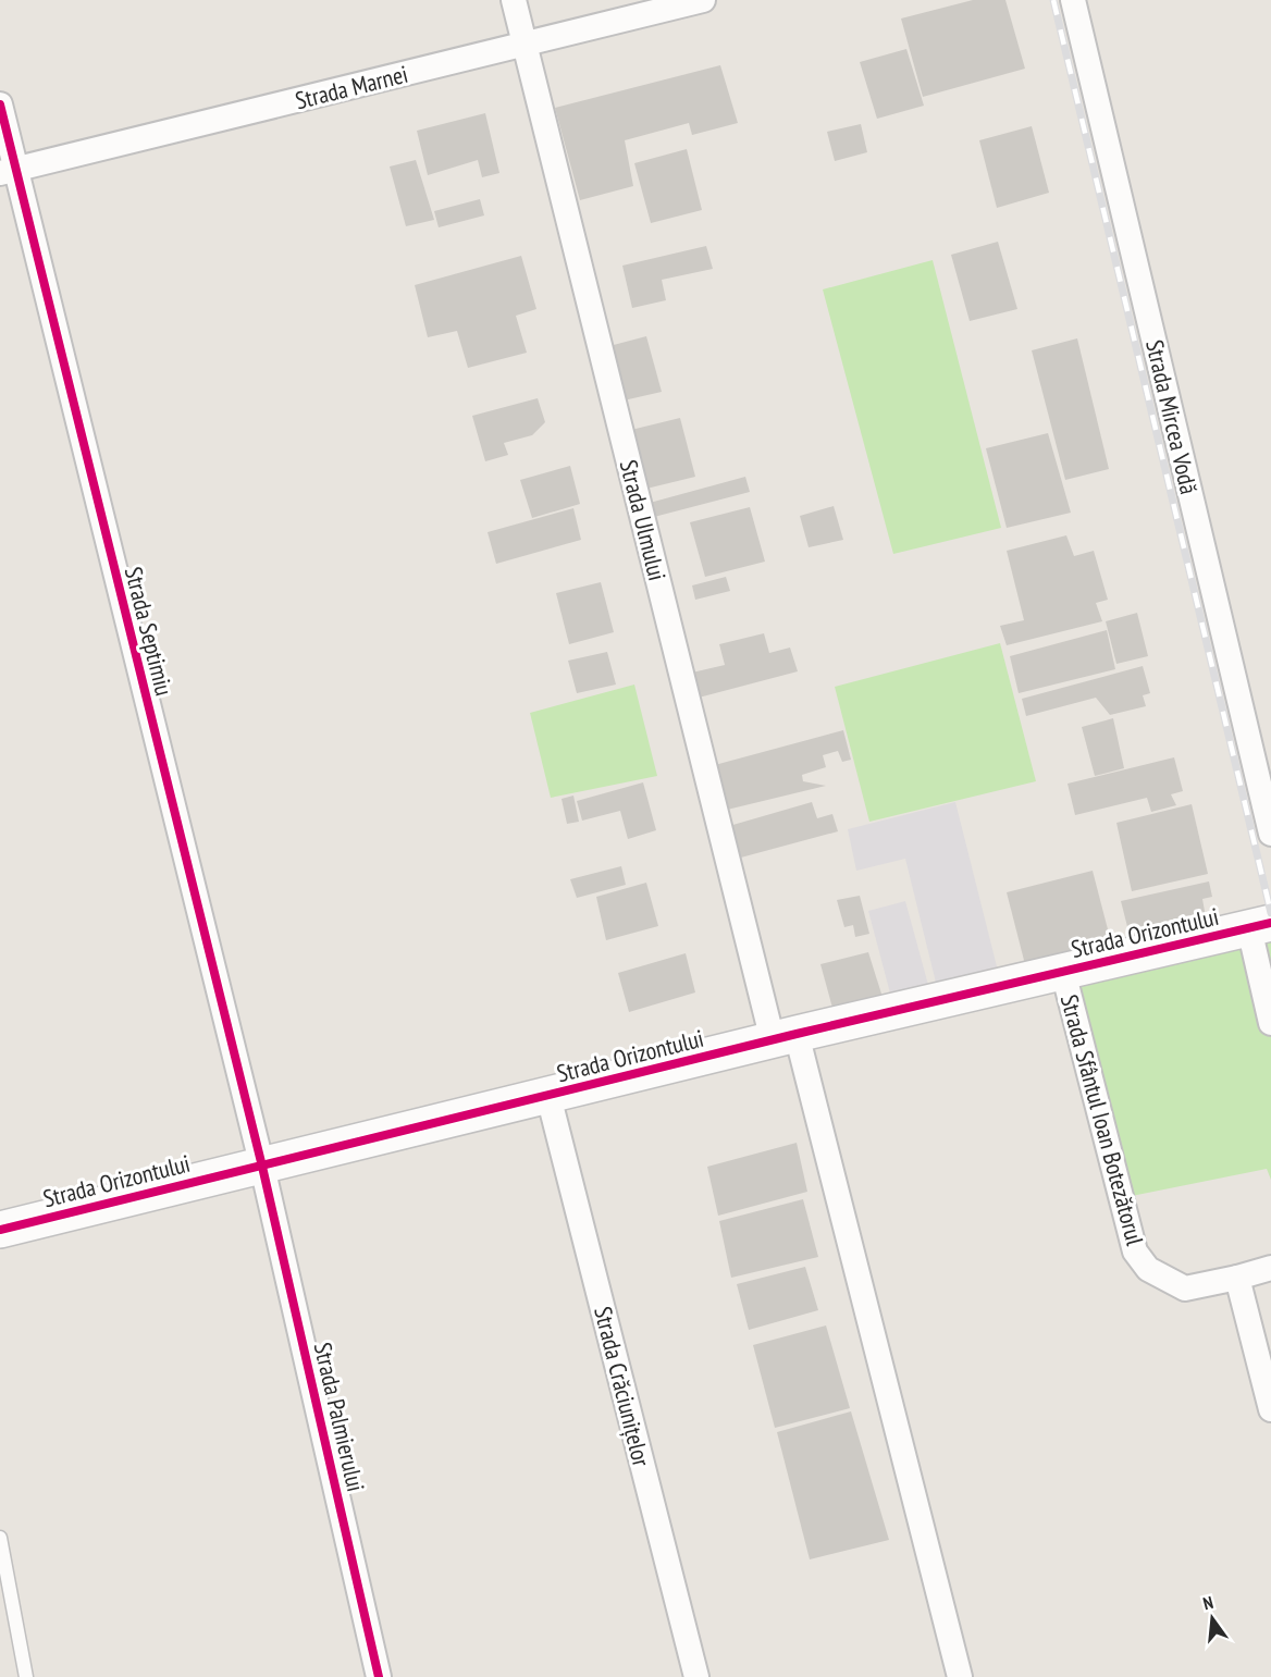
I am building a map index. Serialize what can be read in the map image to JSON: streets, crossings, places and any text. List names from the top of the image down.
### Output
{
  "streets": {
    "street": [
      "Strada Marnei",
      "Strada Mircea Vodă",
      "Strada Ulmului",
      "Strada Septimiu",
      "Strada Orizontului",
      "Strada Sfântul Ioan Botezătorul",
      "Strada Crăciunițelor",
      "Strada Palmierului"
    ]
  },
  "crossings": [
    ["Strada Marnei", "Strada Ulmului"],
    ["Strada Marnei", "Strada Septimiu"],
    ["Strada Ulmului", "Strada Orizontului"],
    ["Strada Septimiu", "Strada Orizontului"],
    ["Strada Septimiu", "Strada Palmierului"],
    ["Strada Orizontului", "Strada Sfântul Ioan Botezătorul"],
    ["Strada Orizontului", "Strada Crăciunițelor"],
    ["Strada Orizontului", "Strada Palmierului"]
  ],
  "north": "top"
}
